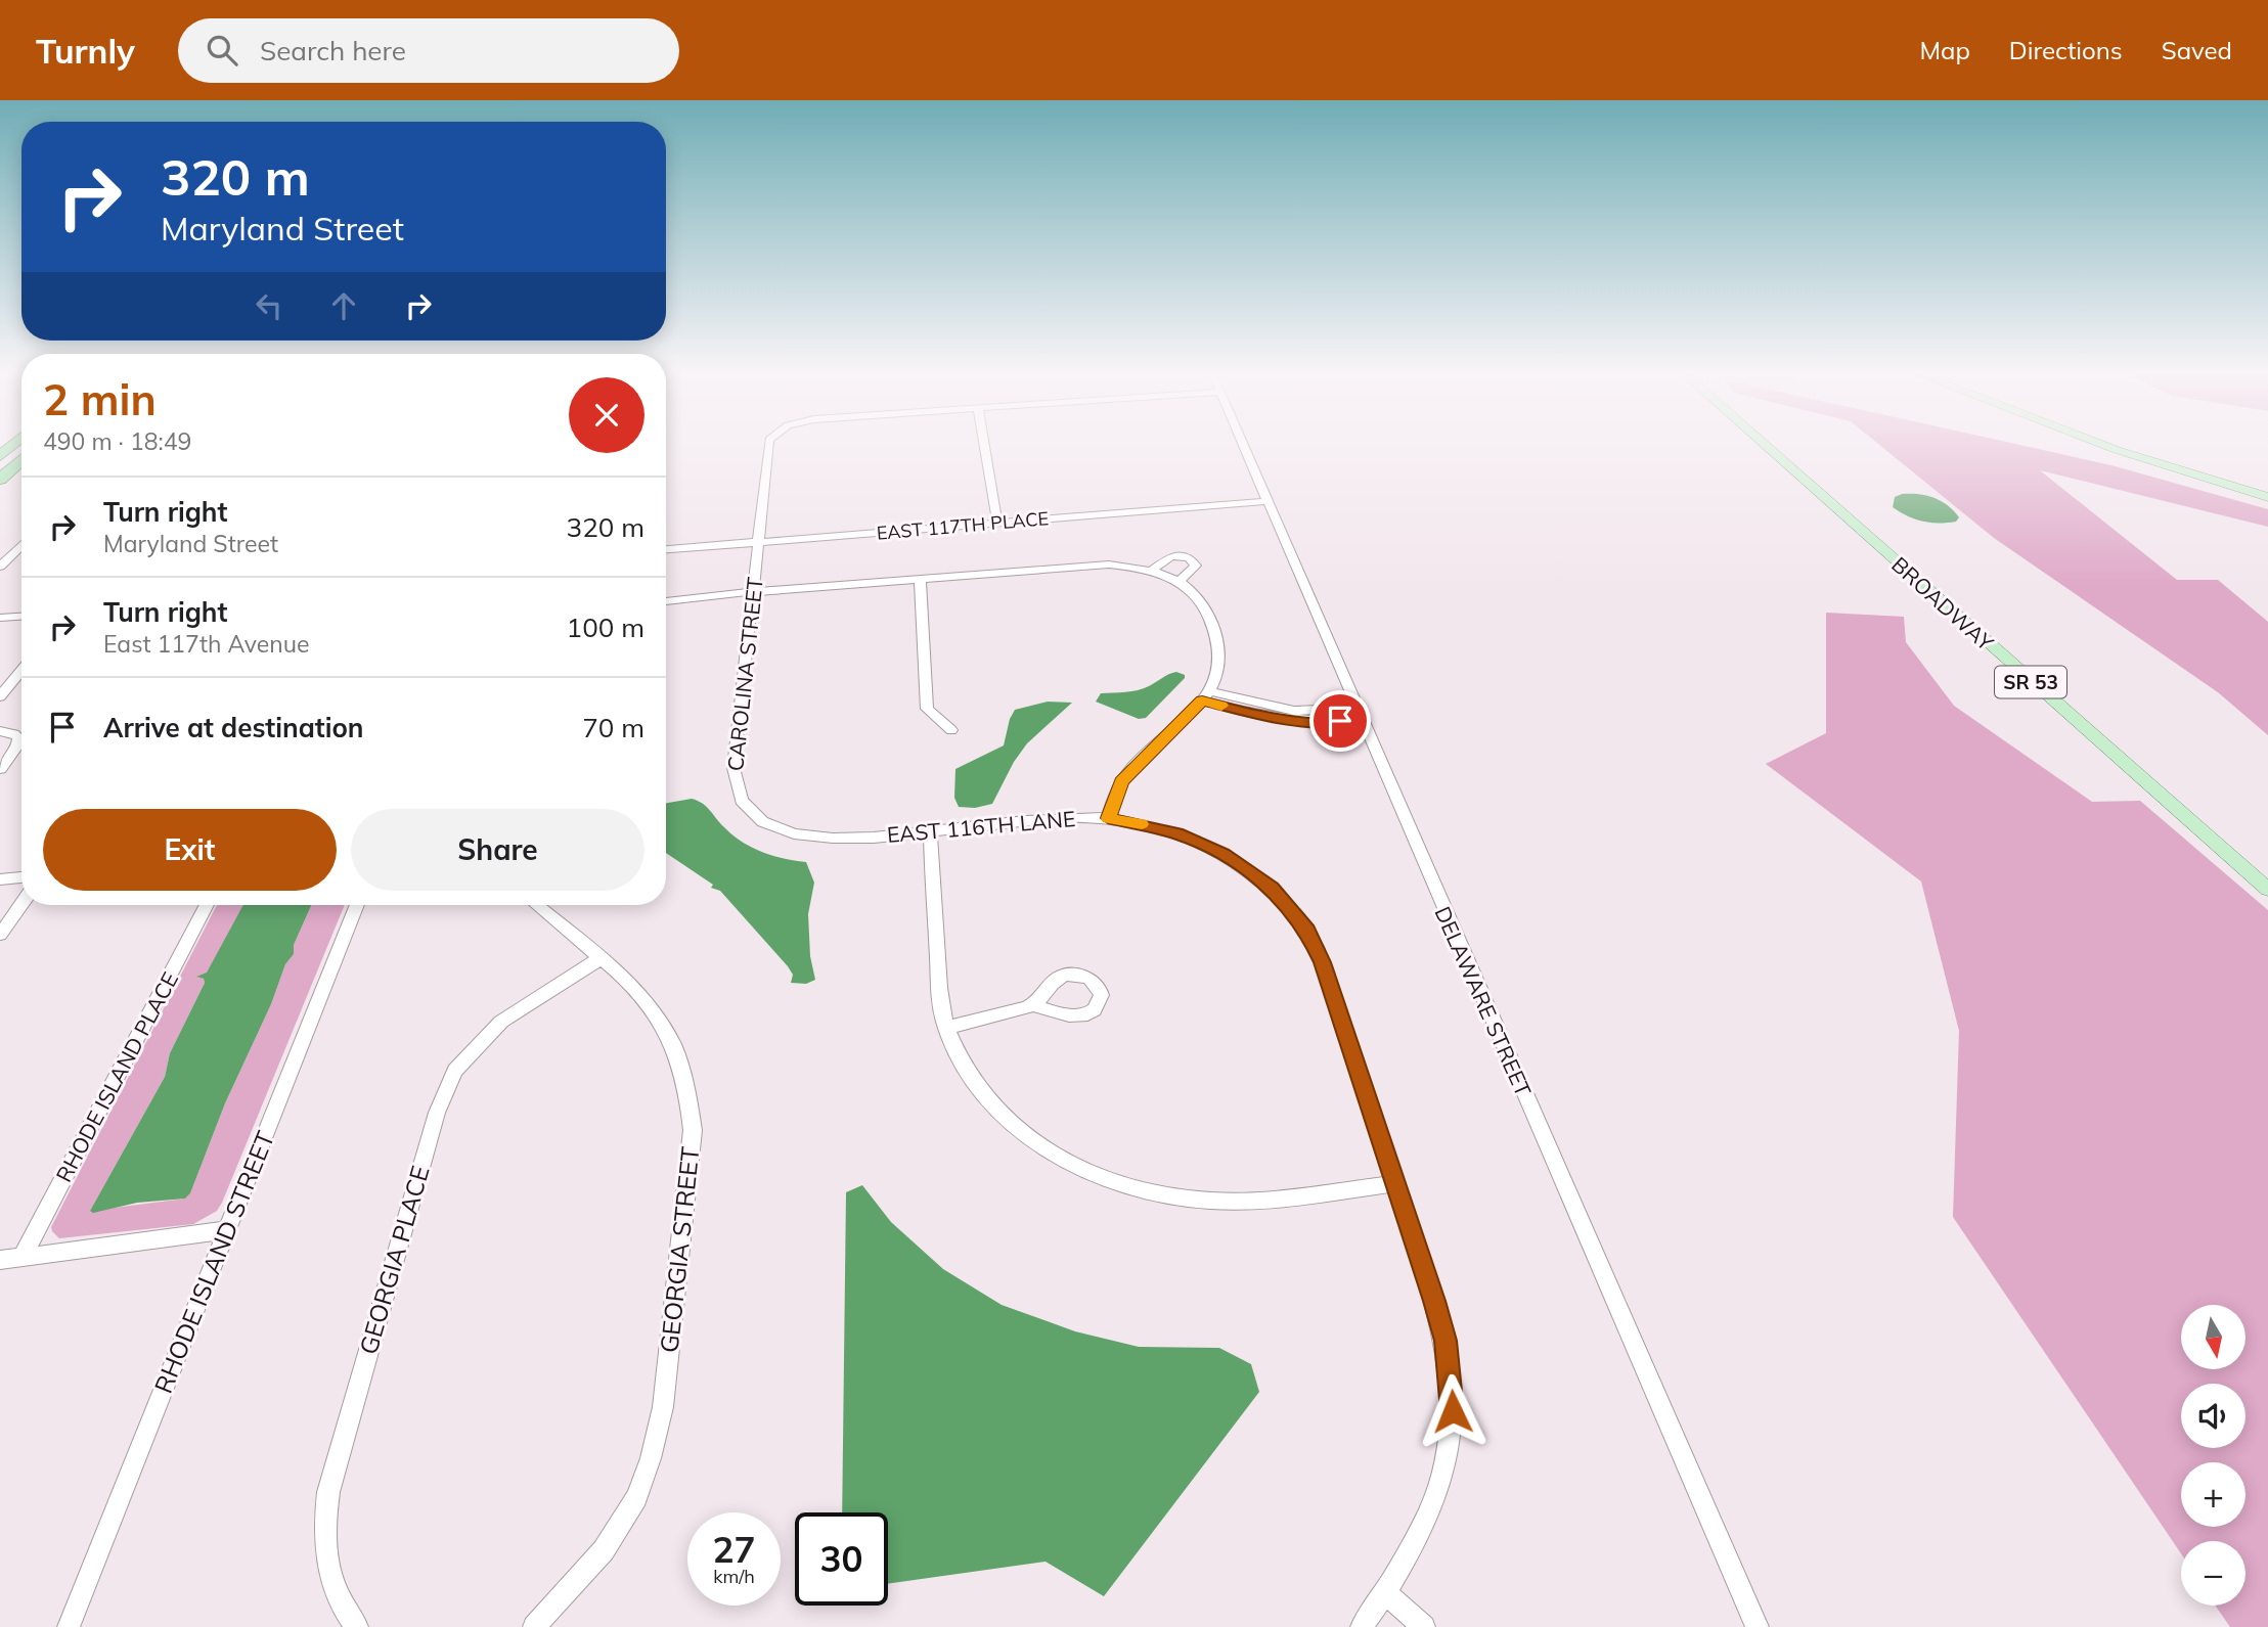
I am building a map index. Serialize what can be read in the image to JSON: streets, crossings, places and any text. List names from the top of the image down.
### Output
{
  "streets": {
    "main road": ["BROADWAY", "SR 53"],
    "street": [
      "EAST 117TH PLACE",
      "CAROLINA STREET",
      "EAST 116TH LANE",
      "DELAWARE STREET",
      "RHODE ISLAND PLACE",
      "GEORGIA STREET",
      "GEORGIA PLACE",
      "RHODE ISLAND STREET"
    ]
  },
  "crossings": [
    ["EAST 117TH PLACE", "CAROLINA STREET"],
    ["EAST 117TH PLACE", "DELAWARE STREET"],
    ["CAROLINA STREET", "EAST 116TH LANE"],
    ["GEORGIA STREET", "GEORGIA PLACE"]
  ],
  "north": "bottom",
  "page": {
    "header": "Turnly",
    "search": "Search here",
    "nav": ["Map", "Directions", "Saved"],
    "turn": ["320 m", "Maryland Street"],
    "heading": ["2 min", "490 m · 18:49"],
    "list": [
      {
        "name": "Turn right",
        "note": "Maryland Street",
        "value": "320 m"
      },
      {
        "name": "Turn right",
        "note": "East 117th Avenue",
        "value": "100 m"
      },
      {
        "name": "Arrive at destination",
        "value": "70 m"
      }
    ],
    "buttons": ["Exit", "Share"],
    "map_buttons": ["+", "−"],
    "speed": "27 km/h",
    "limit": "30"
  }
}
